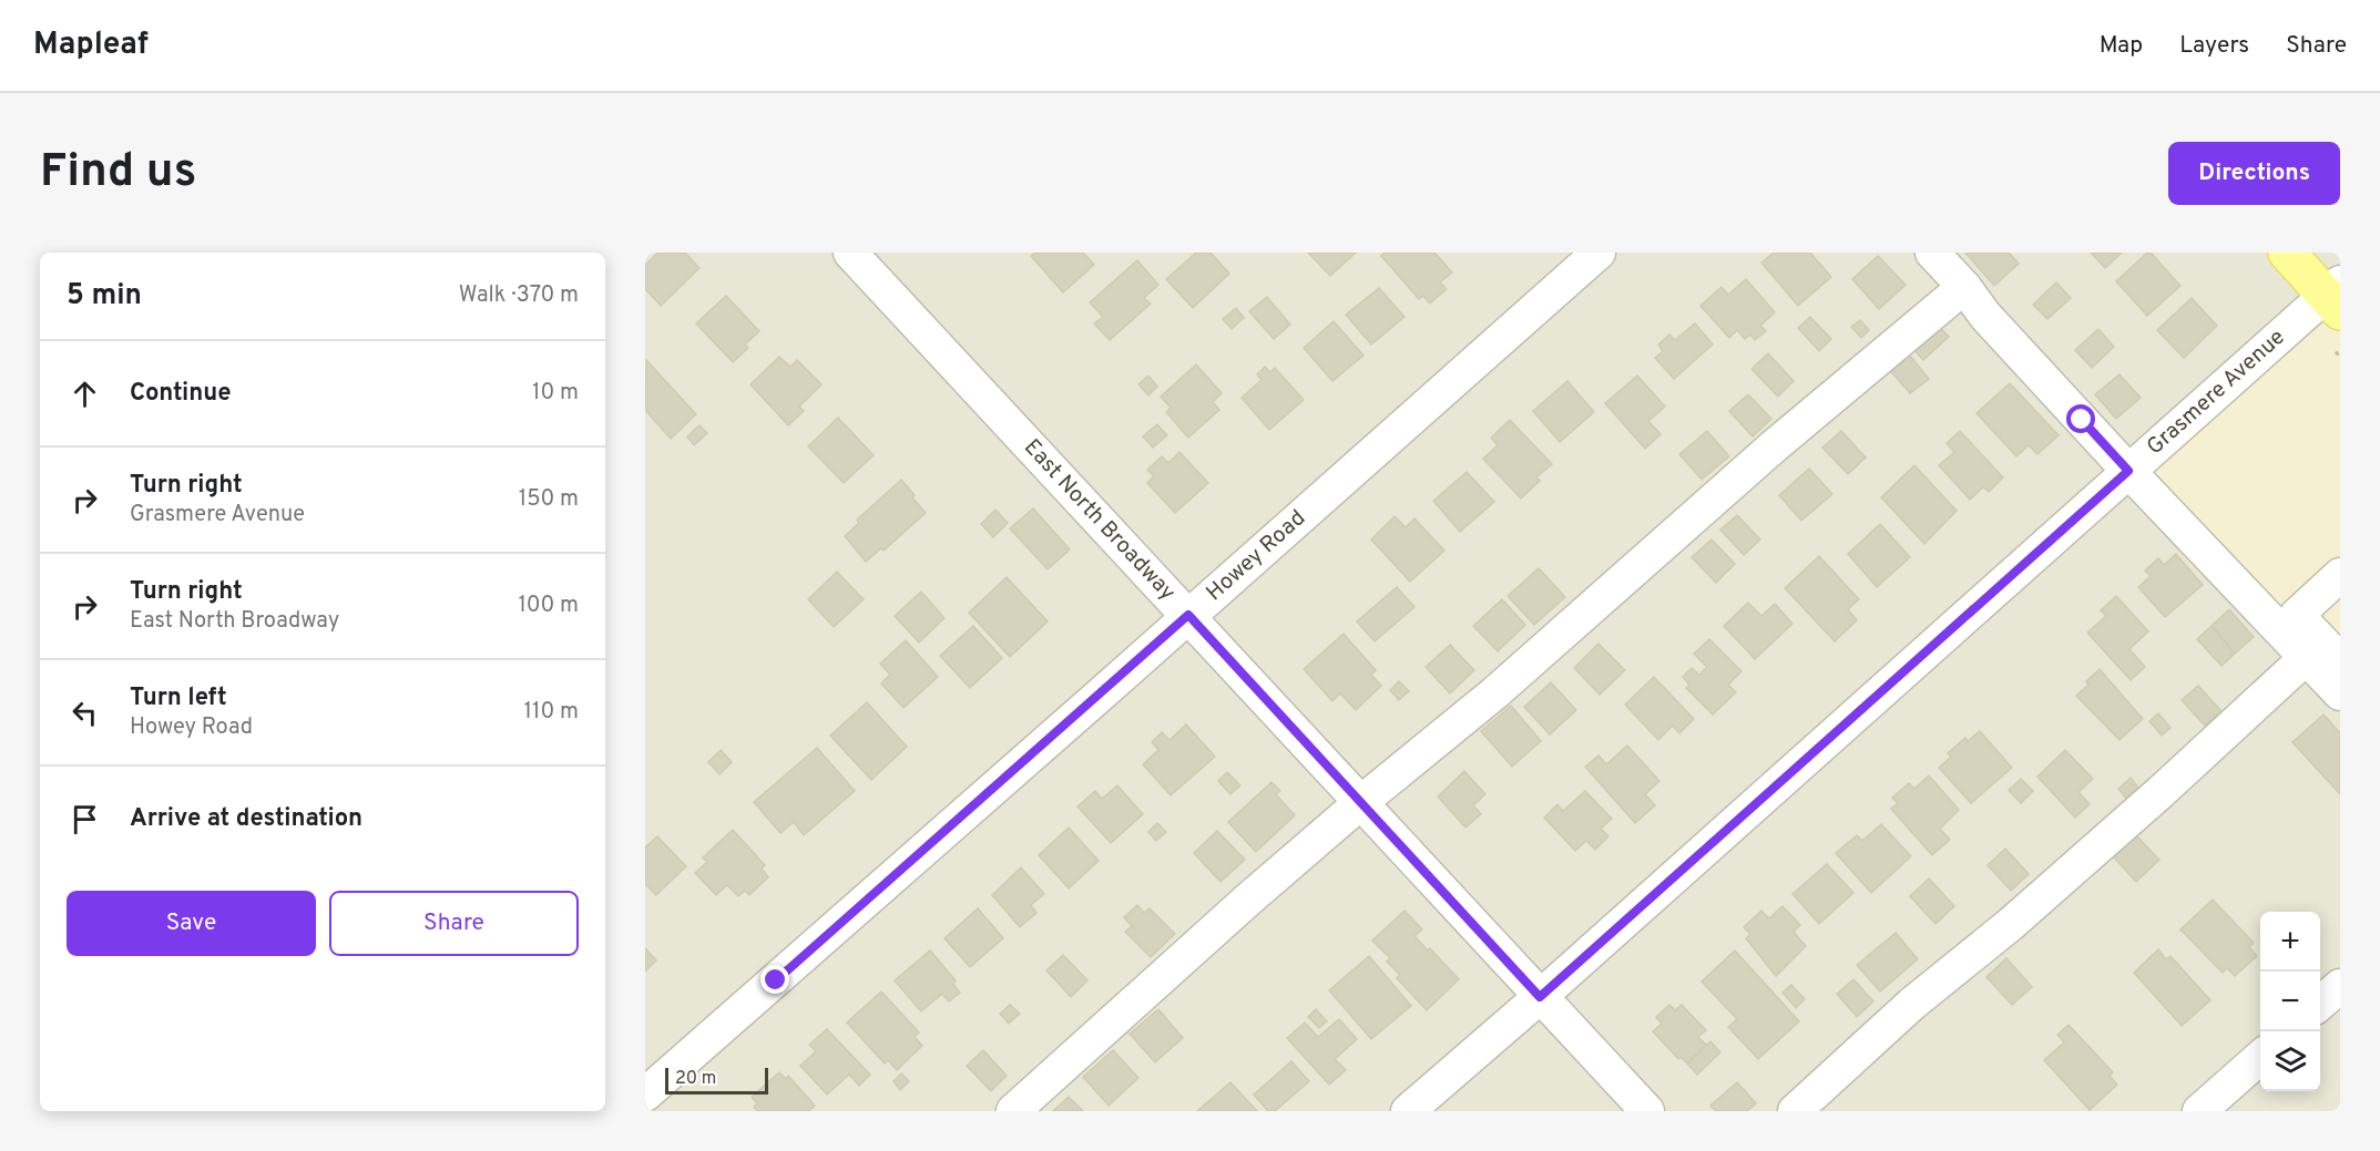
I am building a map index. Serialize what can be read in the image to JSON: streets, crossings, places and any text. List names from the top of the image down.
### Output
{
  "streets": {
    "street": ["Grasmere Avenue", "East North Broadway", "Howey Road"]
  },
  "crossings": [
    ["Grasmere Avenue", "East North Broadway"],
    ["East North Broadway", "Howey Road"]
  ],
  "scale_bar": "20 m",
  "page": {
    "header": "Mapleaf",
    "nav": ["Map", "Layers", "Share"],
    "buttons": [
      "Directions",
      ["Save", "Share"]
    ],
    "title": "Find us",
    "heading": ["5 min", "Walk · 370 m"],
    "list": [
      ["Continue", "10 m"],
      ["Turn right", "Grasmere Avenue", "150 m"],
      ["Turn right", "East North Broadway", "100 m"],
      ["Turn left", "Howey Road", "110 m"],
      "Arrive at destination"
    ],
    "map_buttons": ["+", "−"],
    "scale": "20 m"
  }
}
